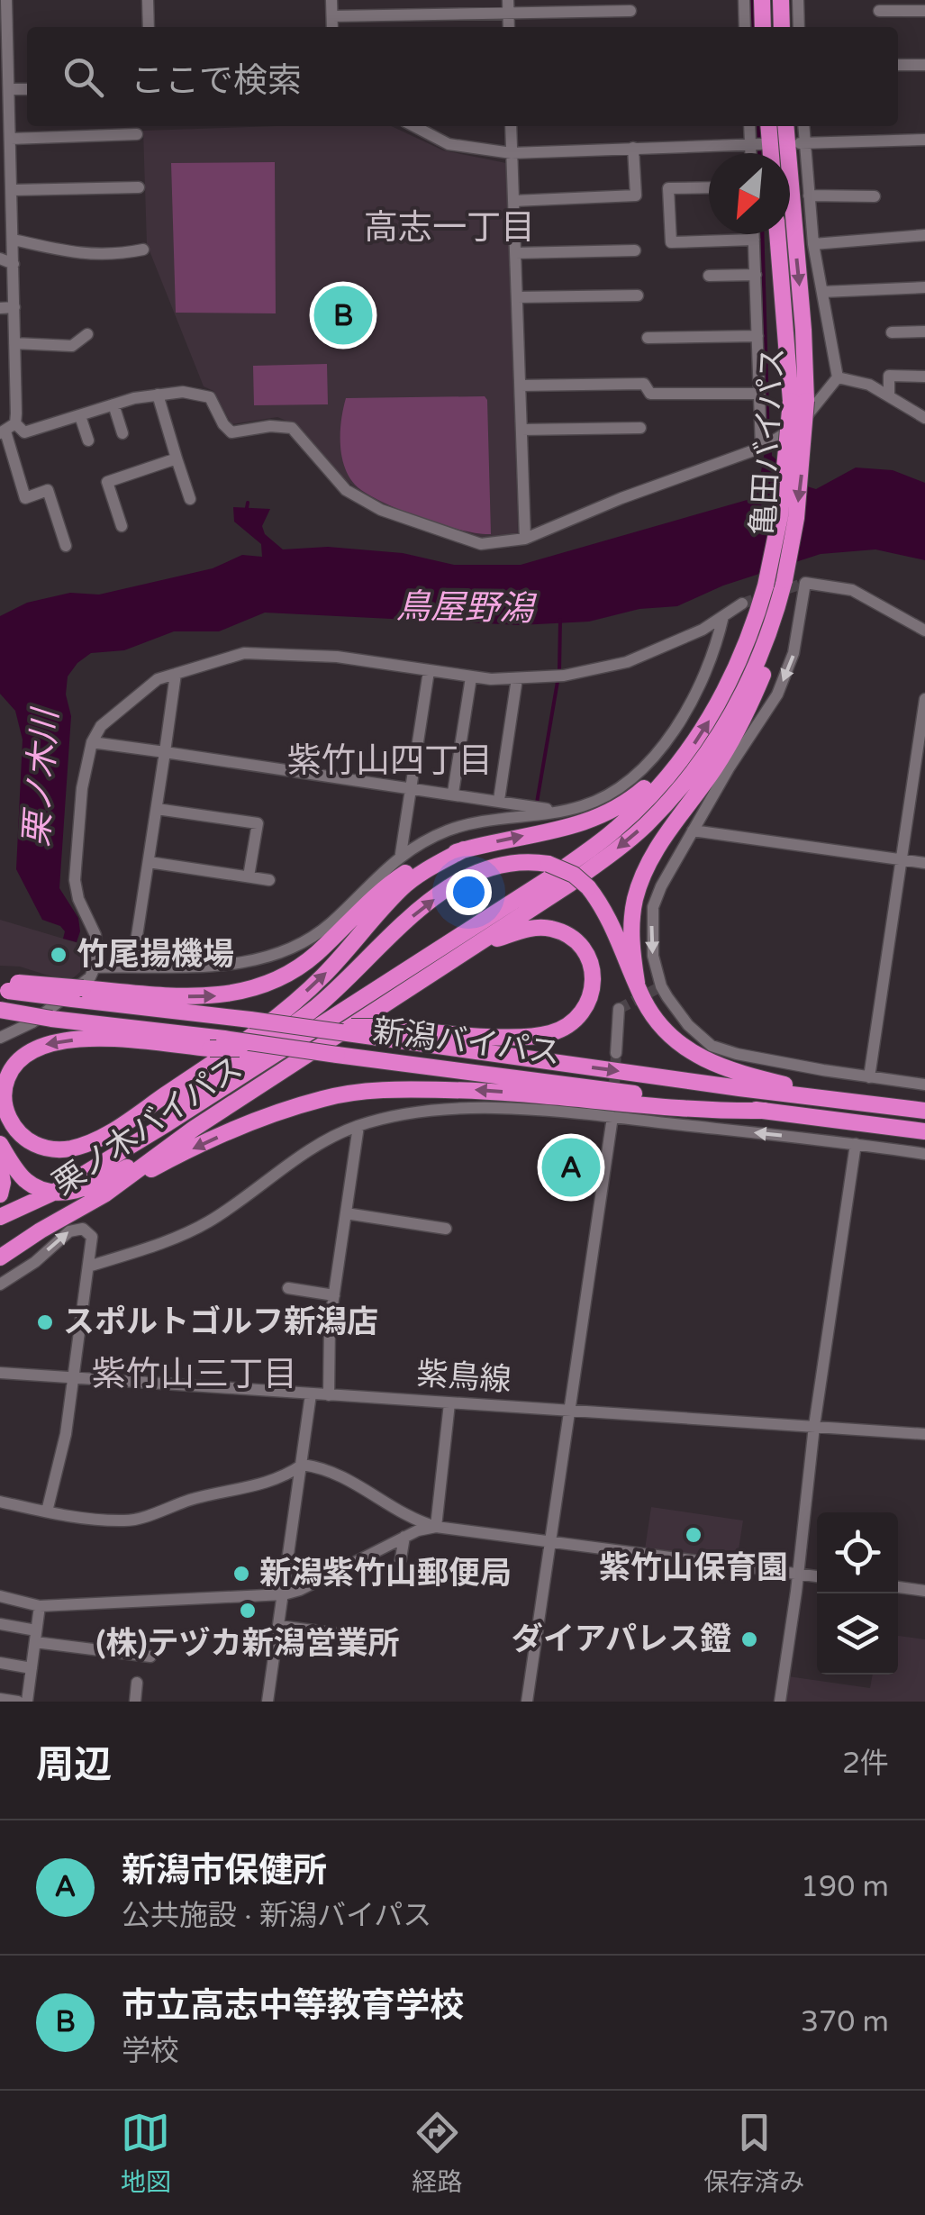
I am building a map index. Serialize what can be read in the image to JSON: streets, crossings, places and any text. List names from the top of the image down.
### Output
{
  "streets": {
    "highway": ["亀田バイパス", "新潟バイパス", "栗ノ木バイパス"],
    "street": ["紫鳥線"]
  },
  "crossings": [
    ["亀田バイパス", "新潟バイパス"],
    ["亀田バイパス", "栗ノ木バイパス"],
    ["新潟バイパス", "栗ノ木バイパス"]
  ],
  "districts": ["高志一丁目", "紫竹山四丁目", "紫竹山三丁目"],
  "water": ["鳥屋野潟", "栗ノ木川"],
  "places": [
    "竹尾揚機場",
    "スポルトゴルフ新潟店",
    "紫竹山保育園",
    "新潟紫竹山郵便局",
    "(株)テヅカ新潟営業所",
    "ダイアパレス鐙"
  ],
  "north": "bottom left",
  "page": {
    "search": "ここで検索",
    "pins": ["B", "A"],
    "heading": ["周辺", "2件"],
    "list": [
      {
        "mark": "A",
        "name": "新潟市保健所",
        "note": "公共施設 · 新潟バイパス",
        "value": "190 m"
      },
      {
        "mark": "B",
        "name": "市立高志中等教育学校",
        "note": "学校",
        "value": "370 m"
      }
    ],
    "nav": ["地図", "経路", "保存済み"]
  }
}
